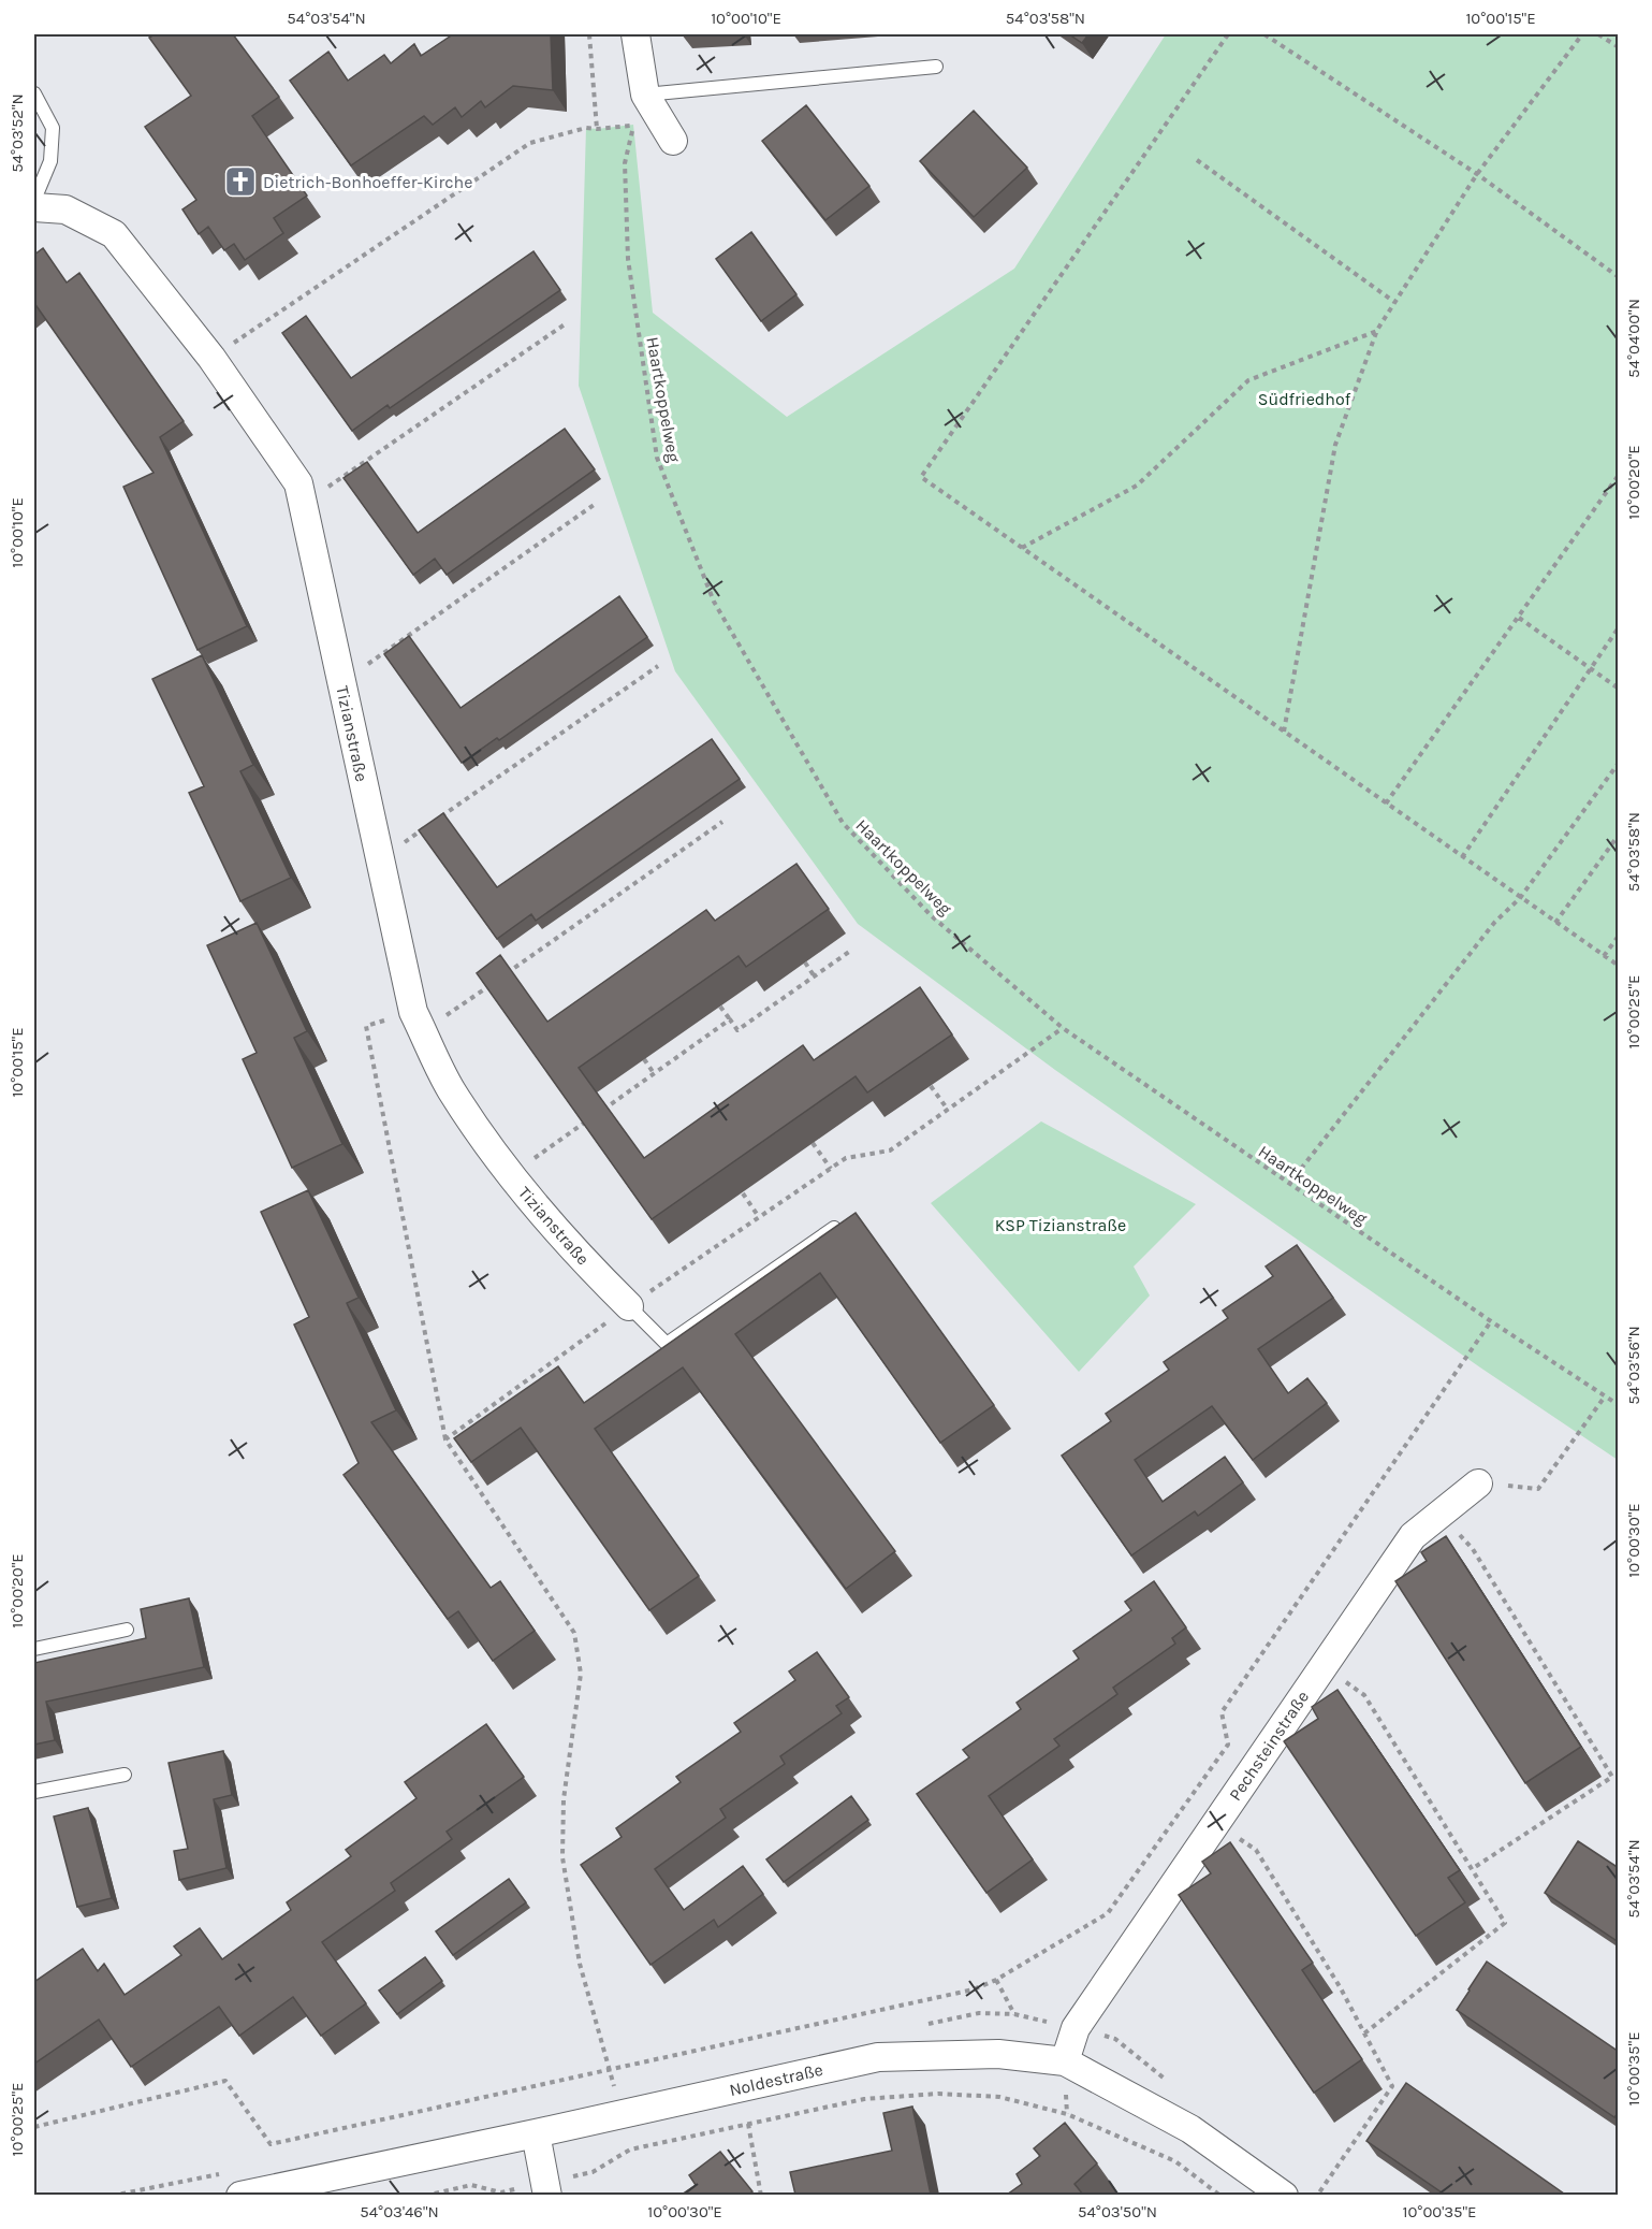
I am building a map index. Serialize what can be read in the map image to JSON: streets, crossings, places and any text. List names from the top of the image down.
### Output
{
  "streets": {
    "street": ["Tizianstraße", "Pechsteinstraße", "Noldestraße"],
    "path": ["Haartkoppelweg"]
  },
  "crossings": [
    ["Pechsteinstraße", "Noldestraße"]
  ],
  "parks": ["Südfriedhof", "KSP Tizianstraße"],
  "places": {
    "church": ["Dietrich-Bonhoeffer-Kirche"]
  },
  "coordinates": [
    "54°03'54\"N",
    "10°00'10\"E",
    "54°03'58\"N",
    "10°00'15\"E",
    "54°03'52\"N",
    "54°04'00\"N",
    "10°00'20\"E",
    "10°00'25\"E",
    "54°03'56\"N",
    "10°00'30\"E",
    "10°00'35\"E",
    "54°03'46\"N",
    "54°03'50\"N"
  ]
}
